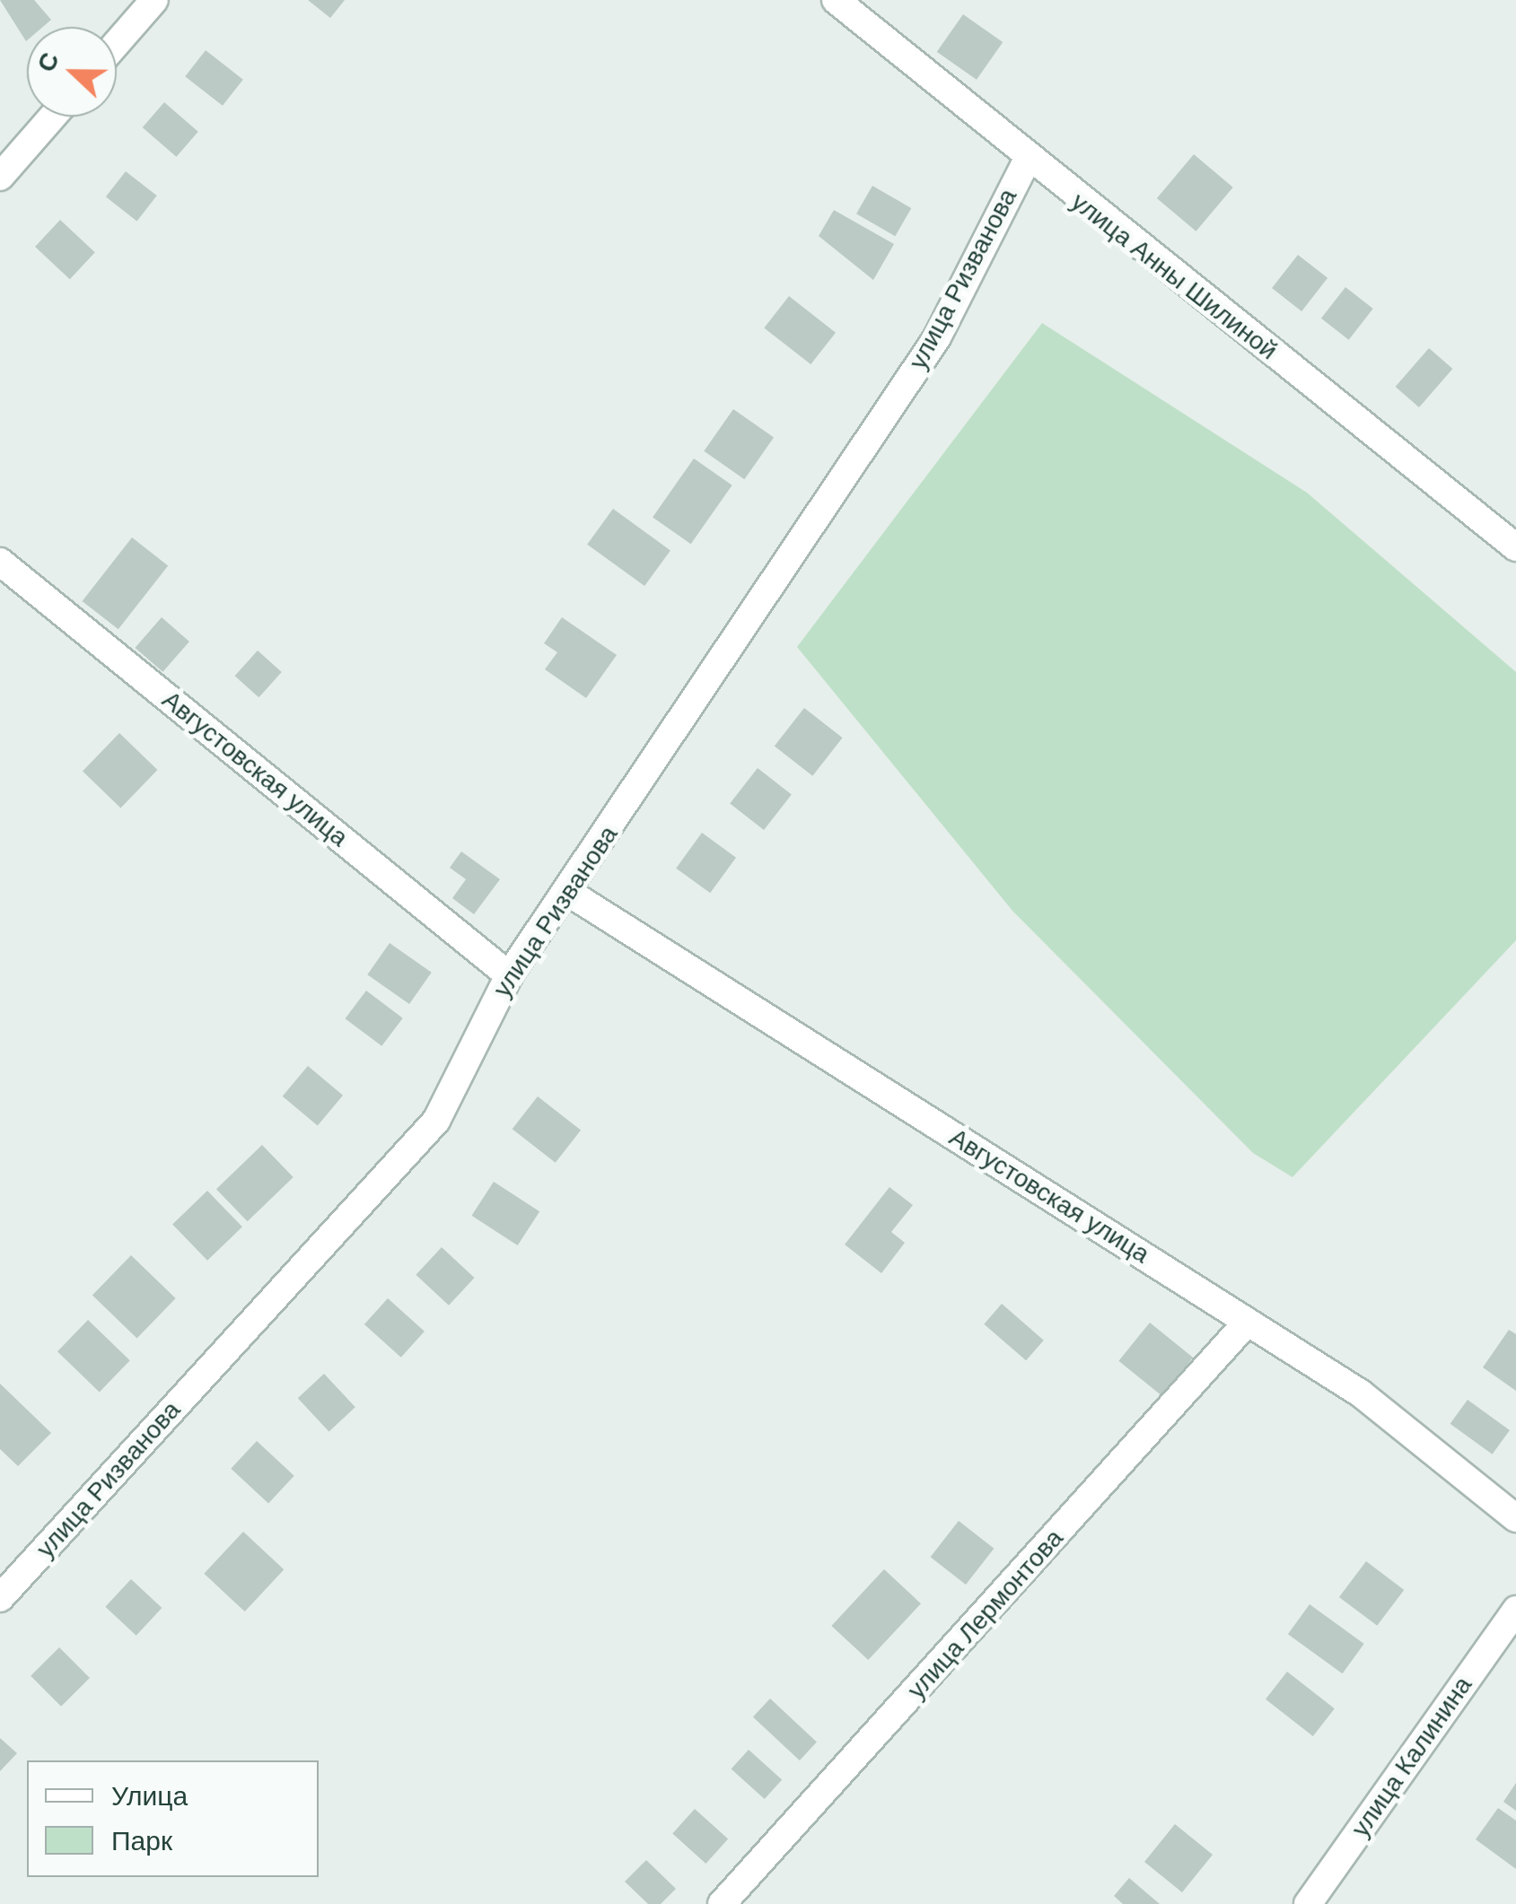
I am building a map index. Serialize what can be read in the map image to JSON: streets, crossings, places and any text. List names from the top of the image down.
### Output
{
  "streets": {
    "street": [
      "улица Анны Шилиной",
      "улица Ризванова",
      "Августовская улица",
      "улица Лермонтова",
      "улица Калинина"
    ]
  },
  "crossings": [
    ["улица Анны Шилиной", "улица Ризванова"],
    ["улица Ризванова", "Августовская улица"],
    ["Августовская улица", "улица Лермонтова"]
  ],
  "legend": ["Улица", "Парк"],
  "north": "left"
}
